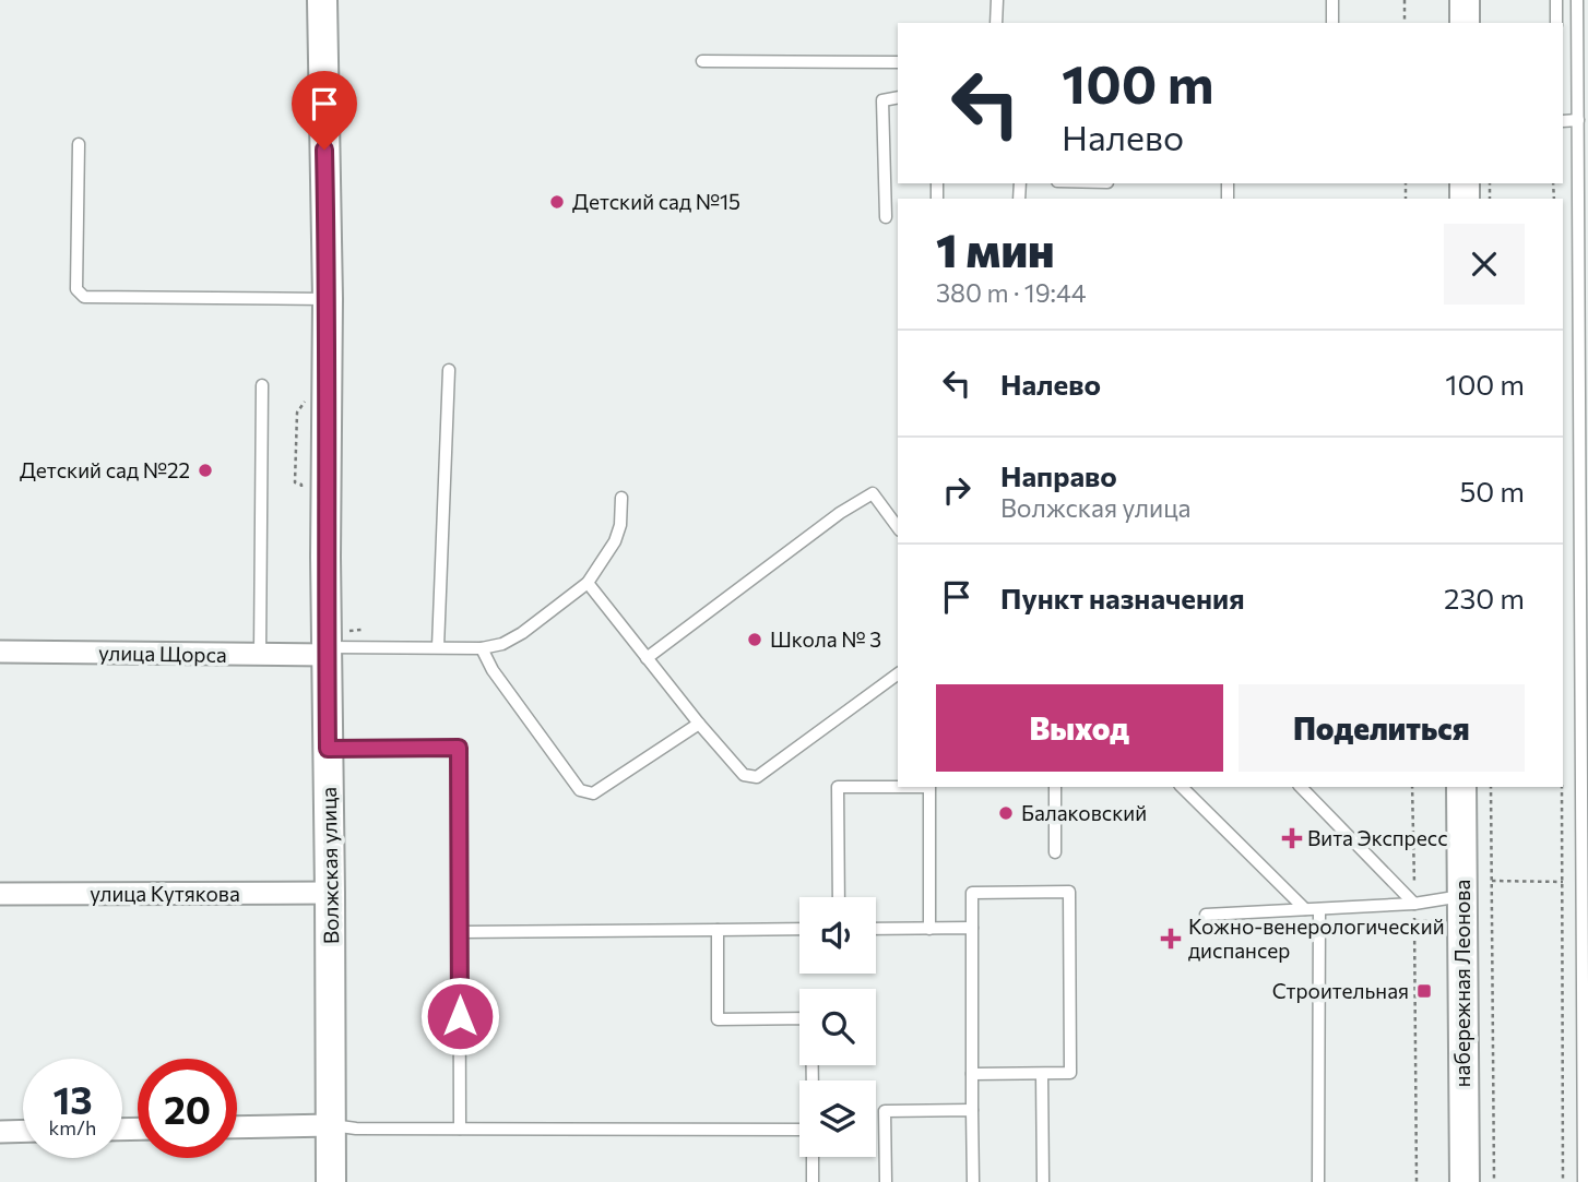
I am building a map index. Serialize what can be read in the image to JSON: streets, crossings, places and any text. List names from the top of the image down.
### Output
{
  "streets": {
    "street": [
      "улица Щорса",
      "Волжская улица",
      "улица Кутякова",
      "набережная Леонова"
    ]
  },
  "crossings": [
    ["улица Щорса", "Волжская улица"],
    ["Волжская улица", "улица Кутякова"]
  ],
  "places": {
    "other": [
      "Детский сад №15",
      "Детский сад №22",
      "Школа № 3",
      "Балаковский"
    ],
    "health": ["Вита Экспресс", "Кожно-венерологический диспансер"],
    "transit": ["Строительная"]
  },
  "page": {
    "turn": ["100 m", "Налево"],
    "heading": ["1 мин", "380 m · 19:44"],
    "list": [
      {
        "name": "Налево",
        "value": "100 m"
      },
      {
        "name": "Направо",
        "note": "Волжская улица",
        "value": "50 m"
      },
      {
        "name": "Пункт назначения",
        "value": "230 m"
      }
    ],
    "buttons": ["Выход", "Поделиться"],
    "speed": "13 km/h",
    "limit": "20"
  }
}
